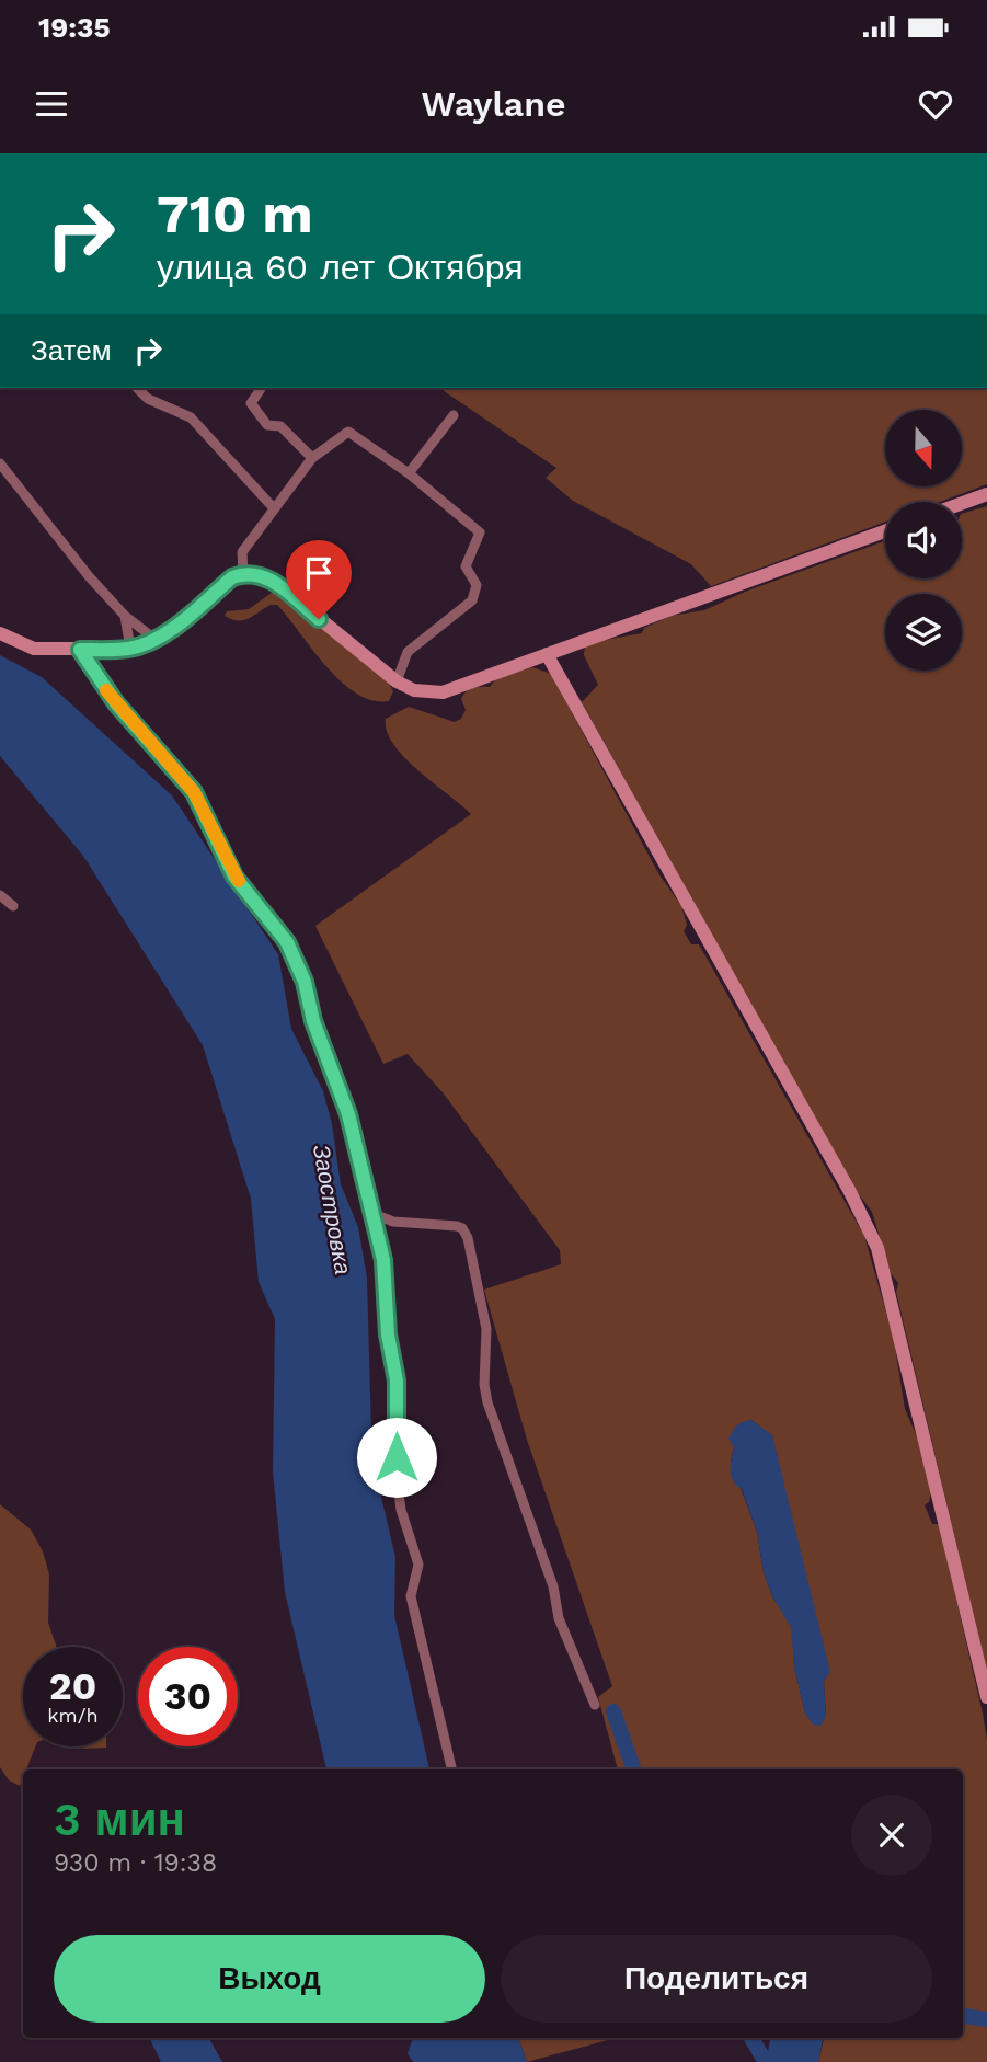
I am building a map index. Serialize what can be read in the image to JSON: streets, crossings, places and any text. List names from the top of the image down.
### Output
{
  "water": ["Заостровка"],
  "north": "bottom",
  "page": {
    "status": "19:35",
    "header": "Waylane",
    "turn": ["710 m", "улица 60 лет Октября"],
    "then": "Затем",
    "speed": "20 km/h",
    "limit": "30",
    "heading": ["3 мин", "930 m · 19:38"],
    "buttons": ["Выход", "Поделиться"]
  }
}
